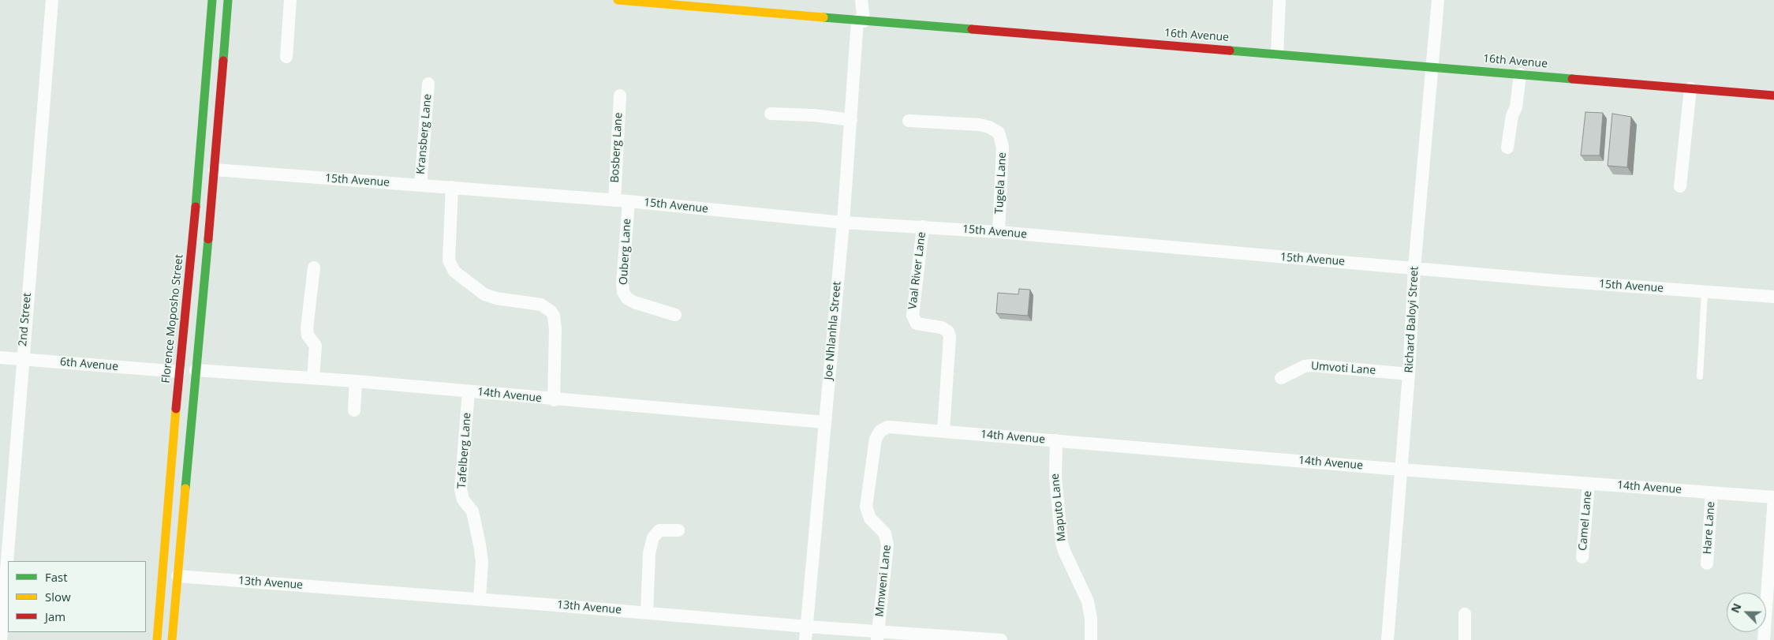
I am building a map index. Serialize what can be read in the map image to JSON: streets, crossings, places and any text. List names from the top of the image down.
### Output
{
  "streets": {
    "street": [
      "16th Avenue",
      "Kransberg Lane",
      "Bosberg Lane",
      "15th Avenue",
      "Tugela Lane",
      "Ouberg Lane",
      "Vaal River Lane",
      "Florence Moposho Street",
      "2nd Street",
      "Richard Baloyi Street",
      "Joe Nhlanhla Street",
      "6th Avenue",
      "Umvoti Lane",
      "14th Avenue",
      "Tafelberg Lane",
      "Maputo Lane",
      "Camel Lane",
      "Hare Lane",
      "Mmweni Lane",
      "13th Avenue"
    ]
  },
  "crossings": [
    ["16th Avenue", "Richard Baloyi Street"],
    ["16th Avenue", "Joe Nhlanhla Street"],
    ["Kransberg Lane", "15th Avenue"],
    ["Bosberg Lane", "15th Avenue"],
    ["15th Avenue", "Tugela Lane"],
    ["15th Avenue", "Ouberg Lane"],
    ["15th Avenue", "Vaal River Lane"],
    ["15th Avenue", "Richard Baloyi Street"],
    ["15th Avenue", "Joe Nhlanhla Street"],
    ["Vaal River Lane", "14th Avenue"],
    ["Florence Moposho Street", "6th Avenue"],
    ["2nd Street", "6th Avenue"],
    ["Richard Baloyi Street", "Umvoti Lane"],
    ["Richard Baloyi Street", "14th Avenue"],
    ["Joe Nhlanhla Street", "14th Avenue"],
    ["Joe Nhlanhla Street", "13th Avenue"],
    ["14th Avenue", "Tafelberg Lane"],
    ["14th Avenue", "Maputo Lane"],
    ["14th Avenue", "Camel Lane"],
    ["14th Avenue", "Hare Lane"],
    ["14th Avenue", "Mmweni Lane"],
    ["Tafelberg Lane", "13th Avenue"],
    ["Mmweni Lane", "13th Avenue"]
  ],
  "legend": ["Fast", "Slow", "Jam"],
  "north": "top left"
}
